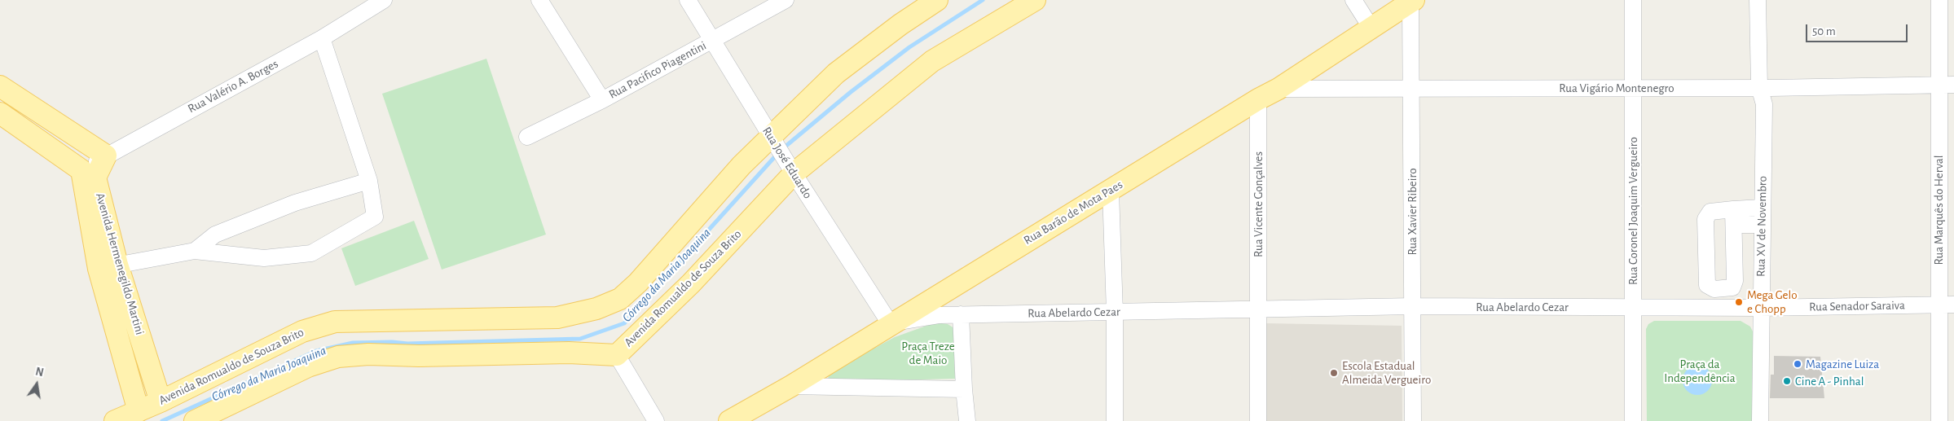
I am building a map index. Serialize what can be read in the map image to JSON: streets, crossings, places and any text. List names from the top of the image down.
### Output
{
  "streets": {
    "main road": ["Rua Barão de Mota Paes", "Avenida Hermenegildo Martini", "Avenida Romualdo de Souza Brito"],
    "street": [
      "Rua Pacifico Piagentini",
      "Rua Valério A. Borges",
      "Rua Vigário Montenegro",
      "Rua José Eduardo",
      "Rua Vicente Gonçalves",
      "Rua Marquês do Herval",
      "Rua Coronel Joaquim Vergueiro",
      "Rua Xavier Ribeiro",
      "Rua XV de Novembro",
      "Rua Senador Saraiva",
      "Rua Abelardo Cezar"
    ]
  },
  "crossings": [
    ["Rua Pacifico Piagentini", "Rua José Eduardo"],
    ["Rua Valério A. Borges", "Avenida Hermenegildo Martini"],
    ["Rua Vigário Montenegro", "Rua Marquês do Herval"],
    ["Rua Vigário Montenegro", "Rua Coronel Joaquim Vergueiro"],
    ["Rua Vigário Montenegro", "Rua Xavier Ribeiro"],
    ["Rua Vigário Montenegro", "Rua Barão de Mota Paes"],
    ["Rua Vigário Montenegro", "Rua XV de Novembro"],
    ["Rua José Eduardo", "Rua Barão de Mota Paes"],
    ["Rua José Eduardo", "Avenida Romualdo de Souza Brito"],
    ["Rua José Eduardo", "Rua Abelardo Cezar"],
    ["Rua Vicente Gonçalves", "Rua Barão de Mota Paes"],
    ["Rua Vicente Gonçalves", "Rua Abelardo Cezar"],
    ["Rua Marquês do Herval", "Rua Senador Saraiva"],
    ["Rua Coronel Joaquim Vergueiro", "Rua Abelardo Cezar"],
    ["Rua Xavier Ribeiro", "Rua Barão de Mota Paes"],
    ["Rua Xavier Ribeiro", "Rua Abelardo Cezar"],
    ["Rua Barão de Mota Paes", "Rua Abelardo Cezar"],
    ["Rua XV de Novembro", "Rua Senador Saraiva"],
    ["Avenida Hermenegildo Martini", "Avenida Romualdo de Souza Brito"]
  ],
  "water": ["Córrego da Maria Joaquina"],
  "parks": ["Praça Treze de Maio", "Praça da Independência"],
  "places": [
    "Mega Gelo e Chopp",
    "Magazine Luiza",
    "Escola Estadual Almeida Vergueiro",
    "Cine A - Pinhal"
  ],
  "scale_bar": "50 m",
  "north": "top"
}
